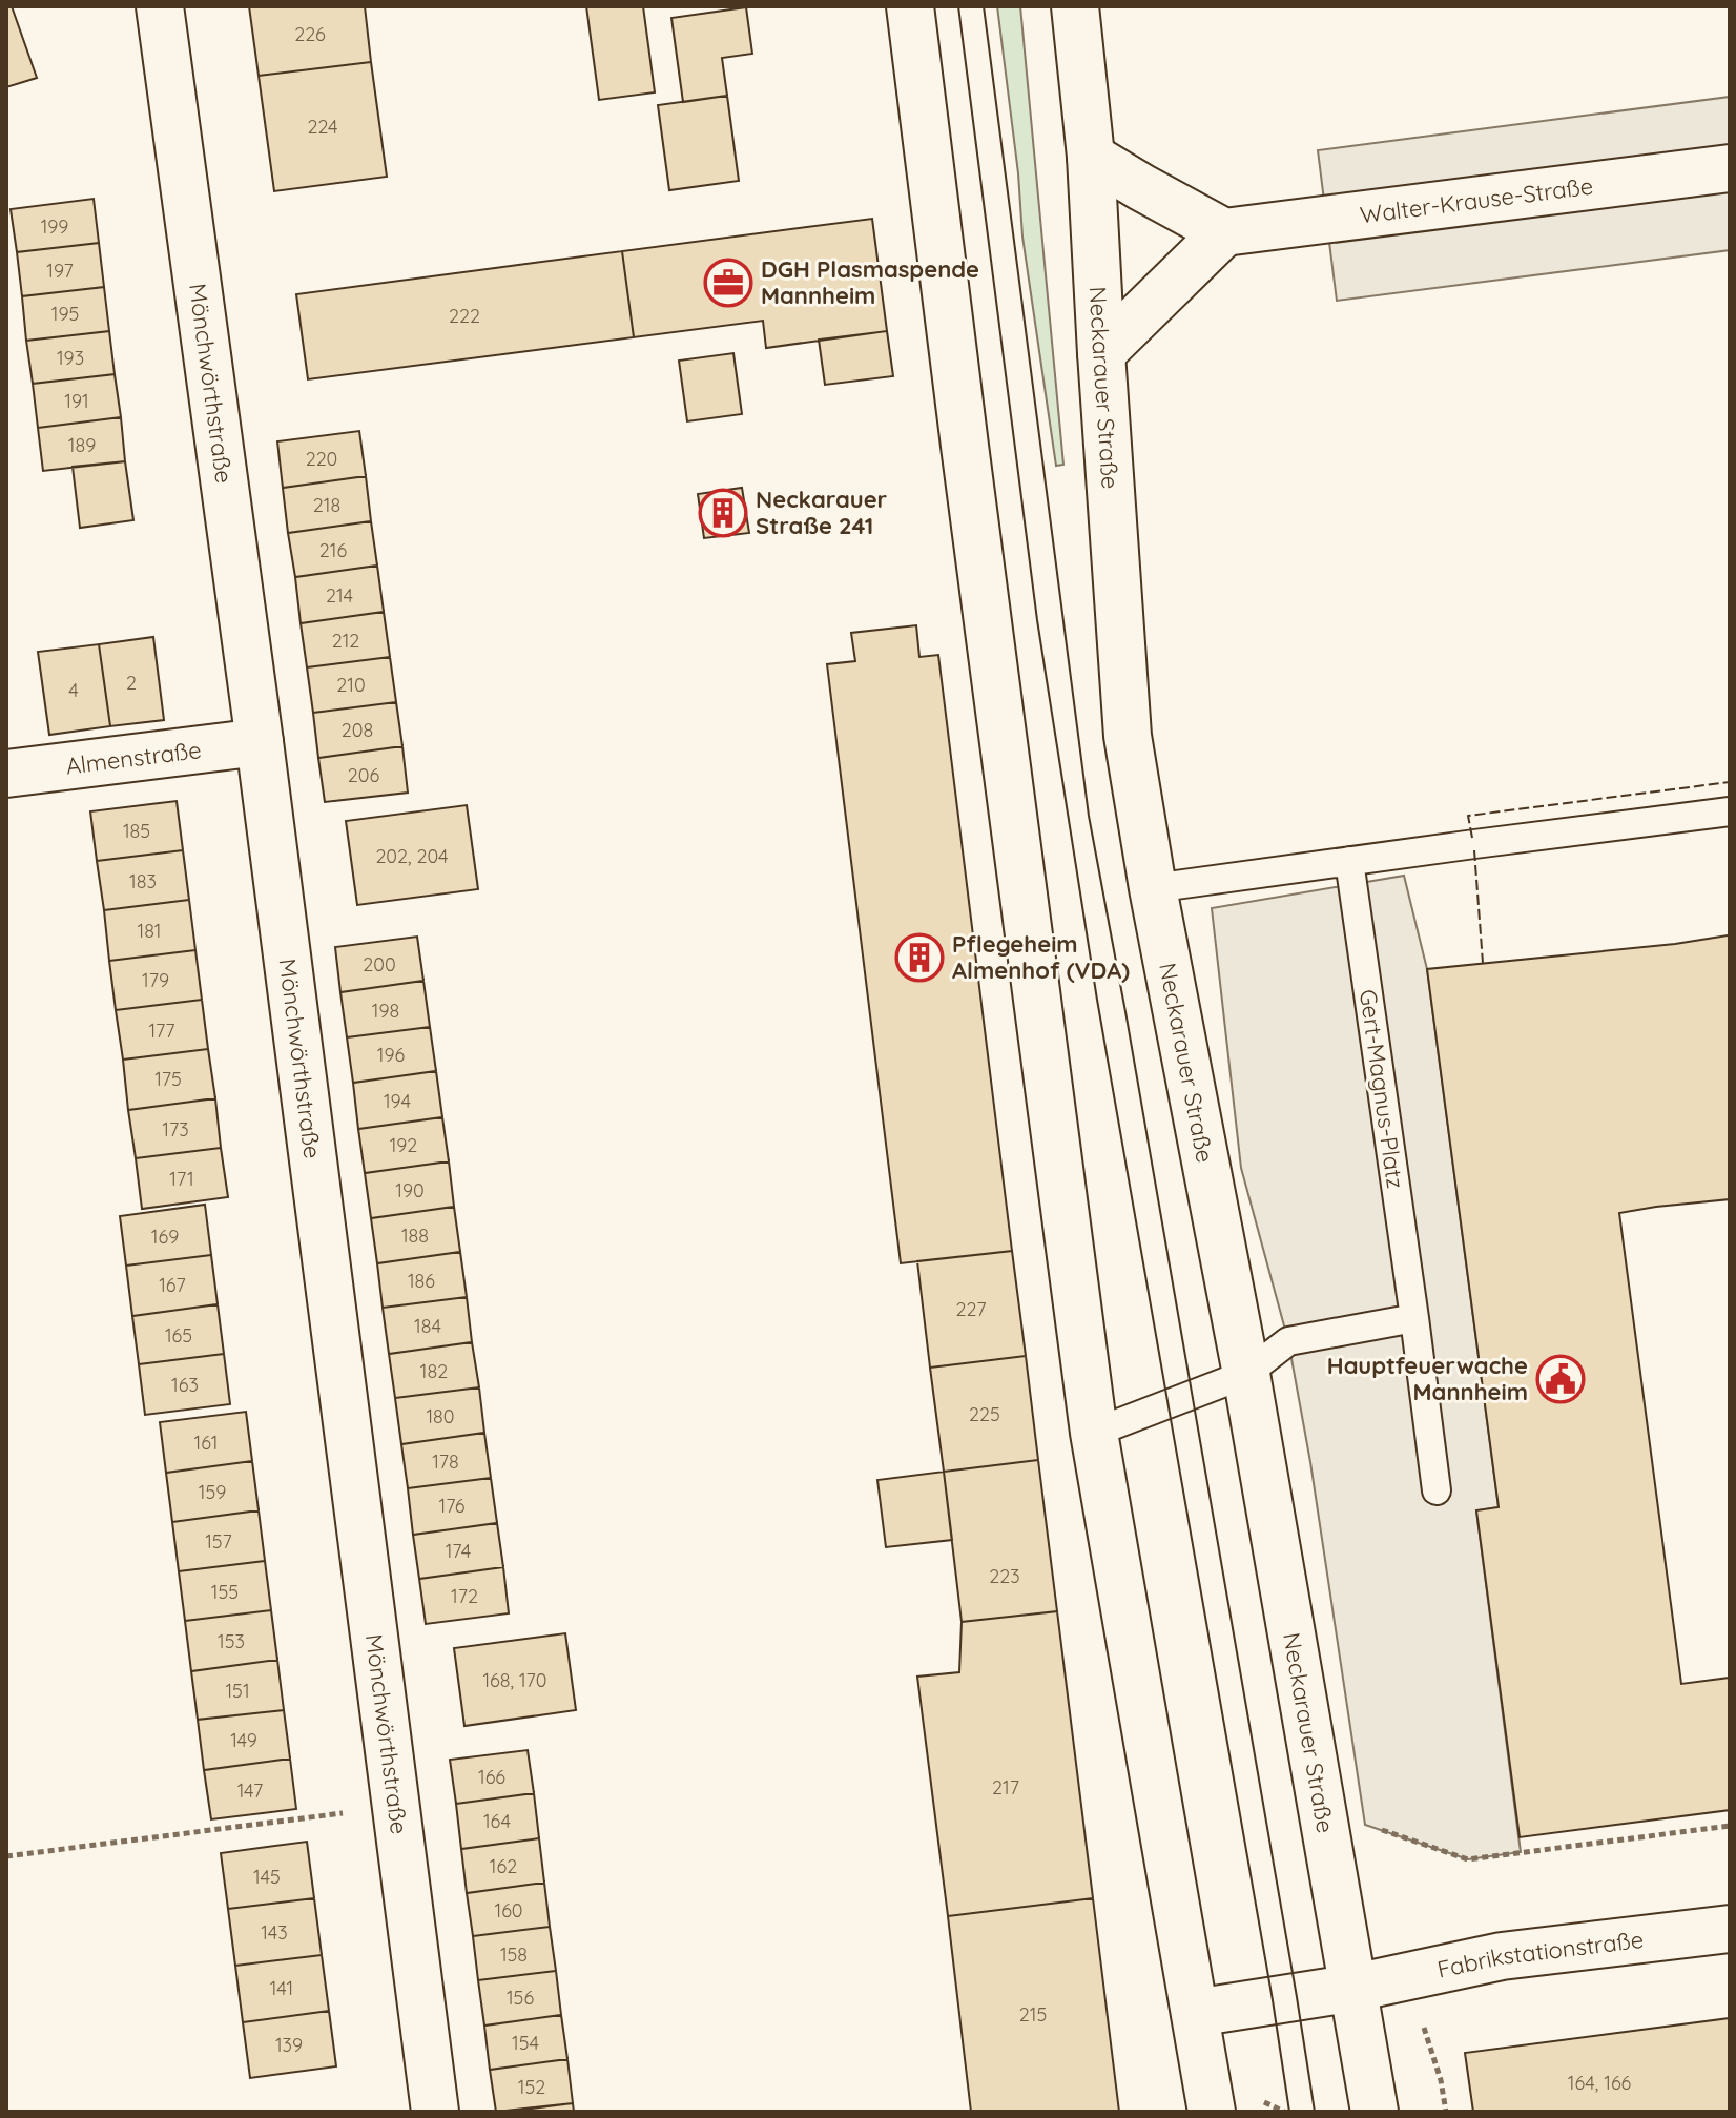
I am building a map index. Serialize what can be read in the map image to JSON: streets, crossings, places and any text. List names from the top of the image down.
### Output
{
  "streets": {
    "main road": [
      "Walter-Krause-Straße",
      "Mönchwörthstraße",
      "Neckarauer Straße",
      "Almenstraße",
      "Fabrikstationstraße"
    ],
    "lane": ["Gert-Magnus-Platz"]
  },
  "crossings": [
    ["Mönchwörthstraße", "Almenstraße"],
    ["Neckarauer Straße", "Fabrikstationstraße"]
  ],
  "places": {
    "office": ["DGH Plasmaspende Mannheim"],
    "building": ["Neckarauer Straße 241", "Pflegeheim Almenhof (VDA)"],
    "public building": ["Hauptfeuerwache Mannheim"]
  },
  "house_numbers": [
    "226",
    "224",
    "199",
    "197",
    "195",
    "222",
    "193",
    "191",
    "189",
    "220",
    "218",
    "216",
    "214",
    "212",
    "2",
    "210",
    "4",
    "208",
    "206",
    "185",
    "202, 204",
    "183",
    "181",
    "200",
    "179",
    "198",
    "177",
    "196",
    "175",
    "194",
    "173",
    "192",
    "171",
    "190",
    "188",
    "169",
    "186",
    "167",
    "227",
    "184",
    "165",
    "182",
    "163",
    "225",
    "180",
    "161",
    "178",
    "159",
    "176",
    "157",
    "174",
    "223",
    "155",
    "172",
    "153",
    "168, 170",
    "151",
    "149",
    "166",
    "217",
    "147",
    "164",
    "162",
    "145",
    "160",
    "143",
    "158",
    "141",
    "156",
    "215",
    "154",
    "139",
    "164, 166",
    "152"
  ]
}
